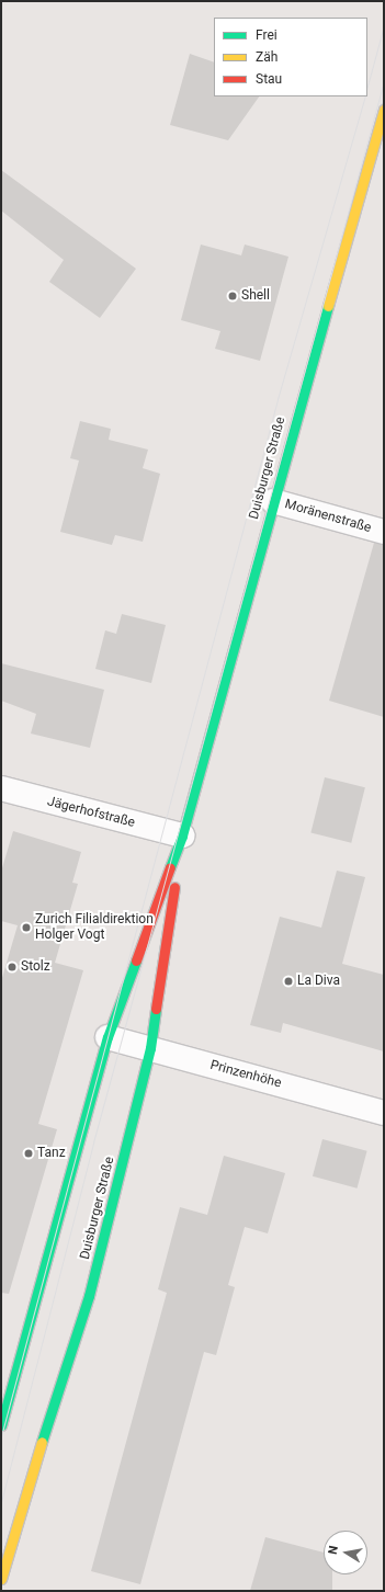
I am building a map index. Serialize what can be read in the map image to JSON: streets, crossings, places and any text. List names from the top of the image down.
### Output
{
  "streets": {
    "main road": ["Duisburger Straße"],
    "street": ["Moränenstraße", "Jägerhofstraße", "Prinzenhöhe"]
  },
  "crossings": [
    ["Duisburger Straße", "Moränenstraße"],
    ["Duisburger Straße", "Jägerhofstraße"],
    ["Duisburger Straße", "Prinzenhöhe"]
  ],
  "places": [
    "Shell",
    "Zurich Filialdirektion Holger Vogt",
    "Stolz",
    "La Diva",
    "Tanz"
  ],
  "legend": ["Frei", "Zäh", "Stau"],
  "north": "left"
}
